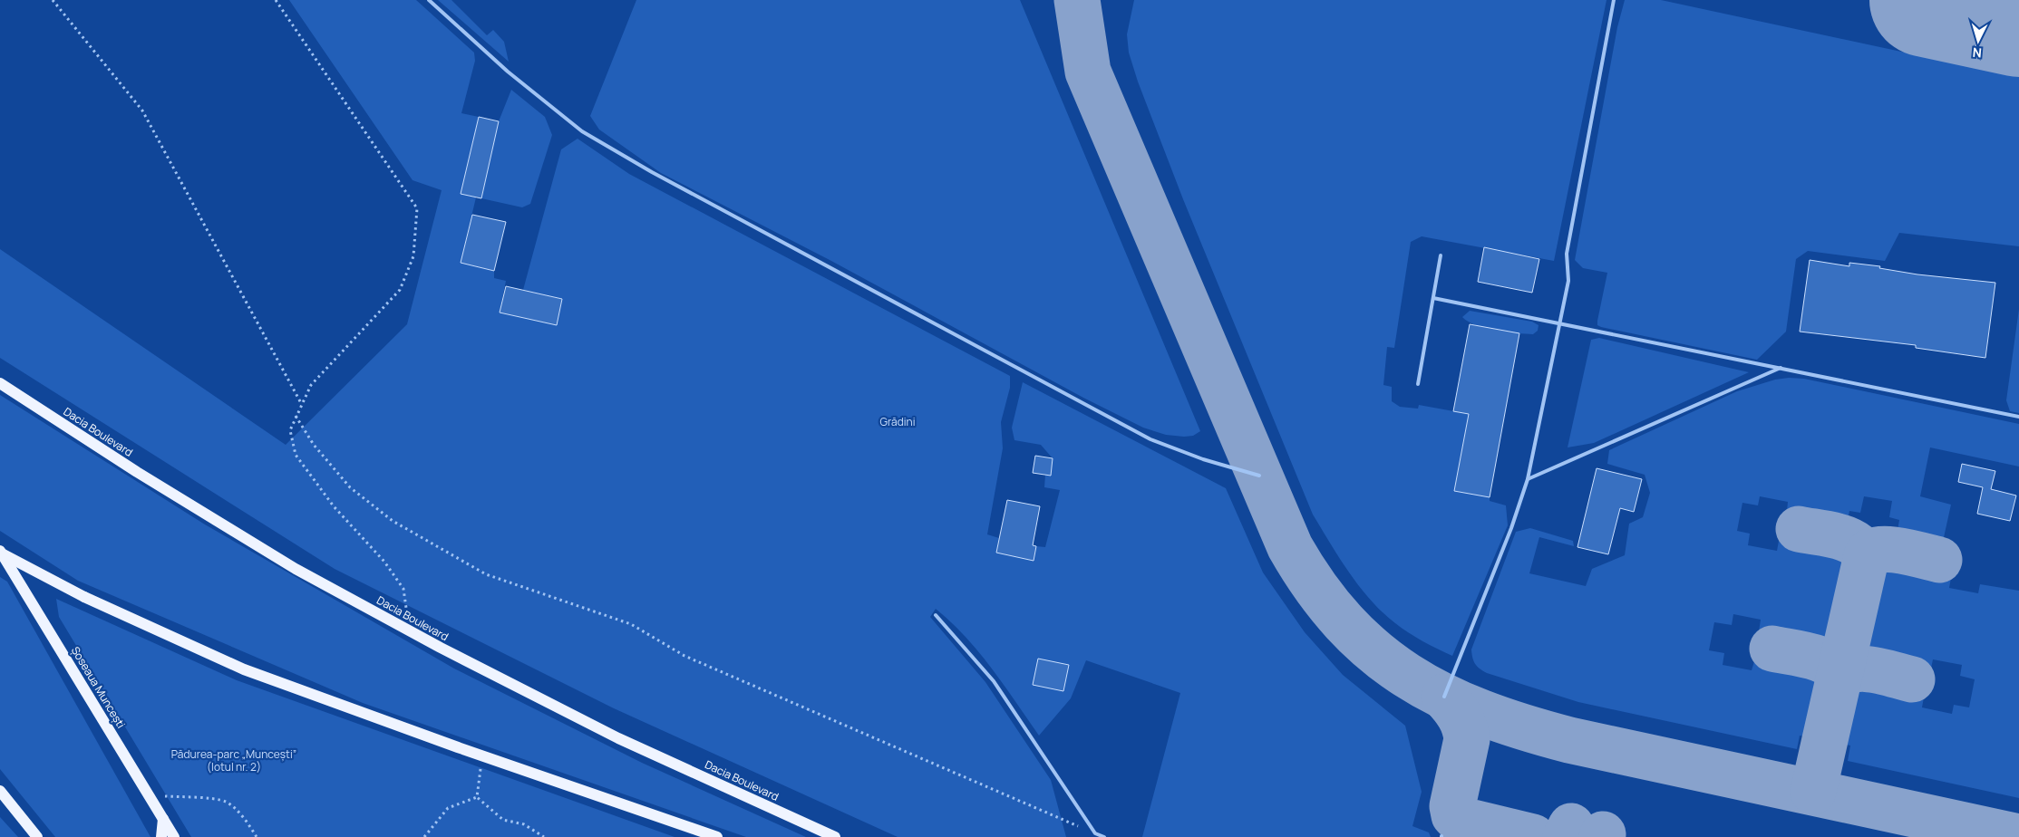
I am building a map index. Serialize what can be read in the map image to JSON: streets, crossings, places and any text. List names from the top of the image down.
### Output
{
  "streets": {
    "main road": ["Dacia Boulevard", "Șoseaua Muncești"]
  },
  "parks": ["Grădini", "Pădurea-parc „Muncești” (lotul nr. 2)"],
  "north": "bottom"
}
